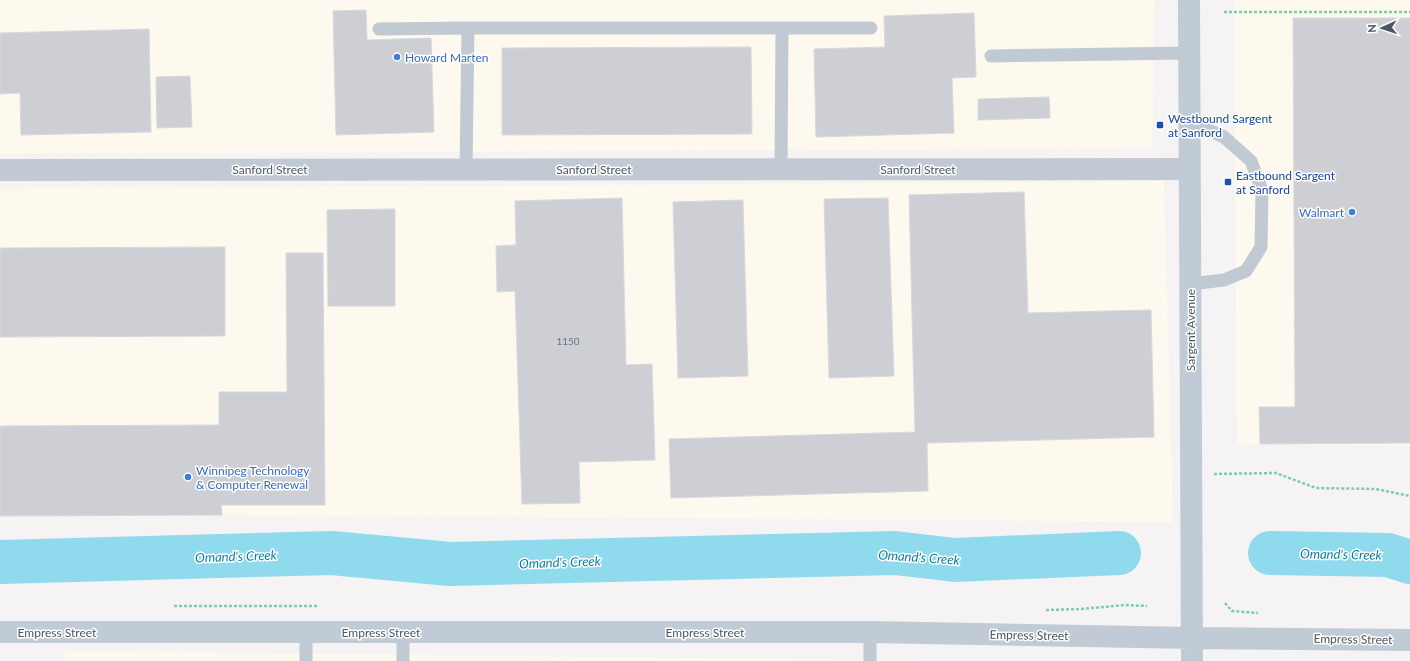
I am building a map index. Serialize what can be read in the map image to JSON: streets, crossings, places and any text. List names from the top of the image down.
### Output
{
  "streets": {
    "main road": ["Sargent Avenue", "Empress Street"],
    "street": ["Sanford Street"]
  },
  "crossings": [
    ["Sanford Street", "Sargent Avenue"],
    ["Sargent Avenue", "Empress Street"]
  ],
  "water": ["Omand's Creek"],
  "places": {
    "other": ["Howard Marten", "Walmart", "Winnipeg Technology & Computer Renewal"],
    "transit": ["Westbound Sargent at Sanford", "Eastbound Sargent at Sanford"]
  },
  "house_numbers": ["1150"],
  "north": "left"
}
